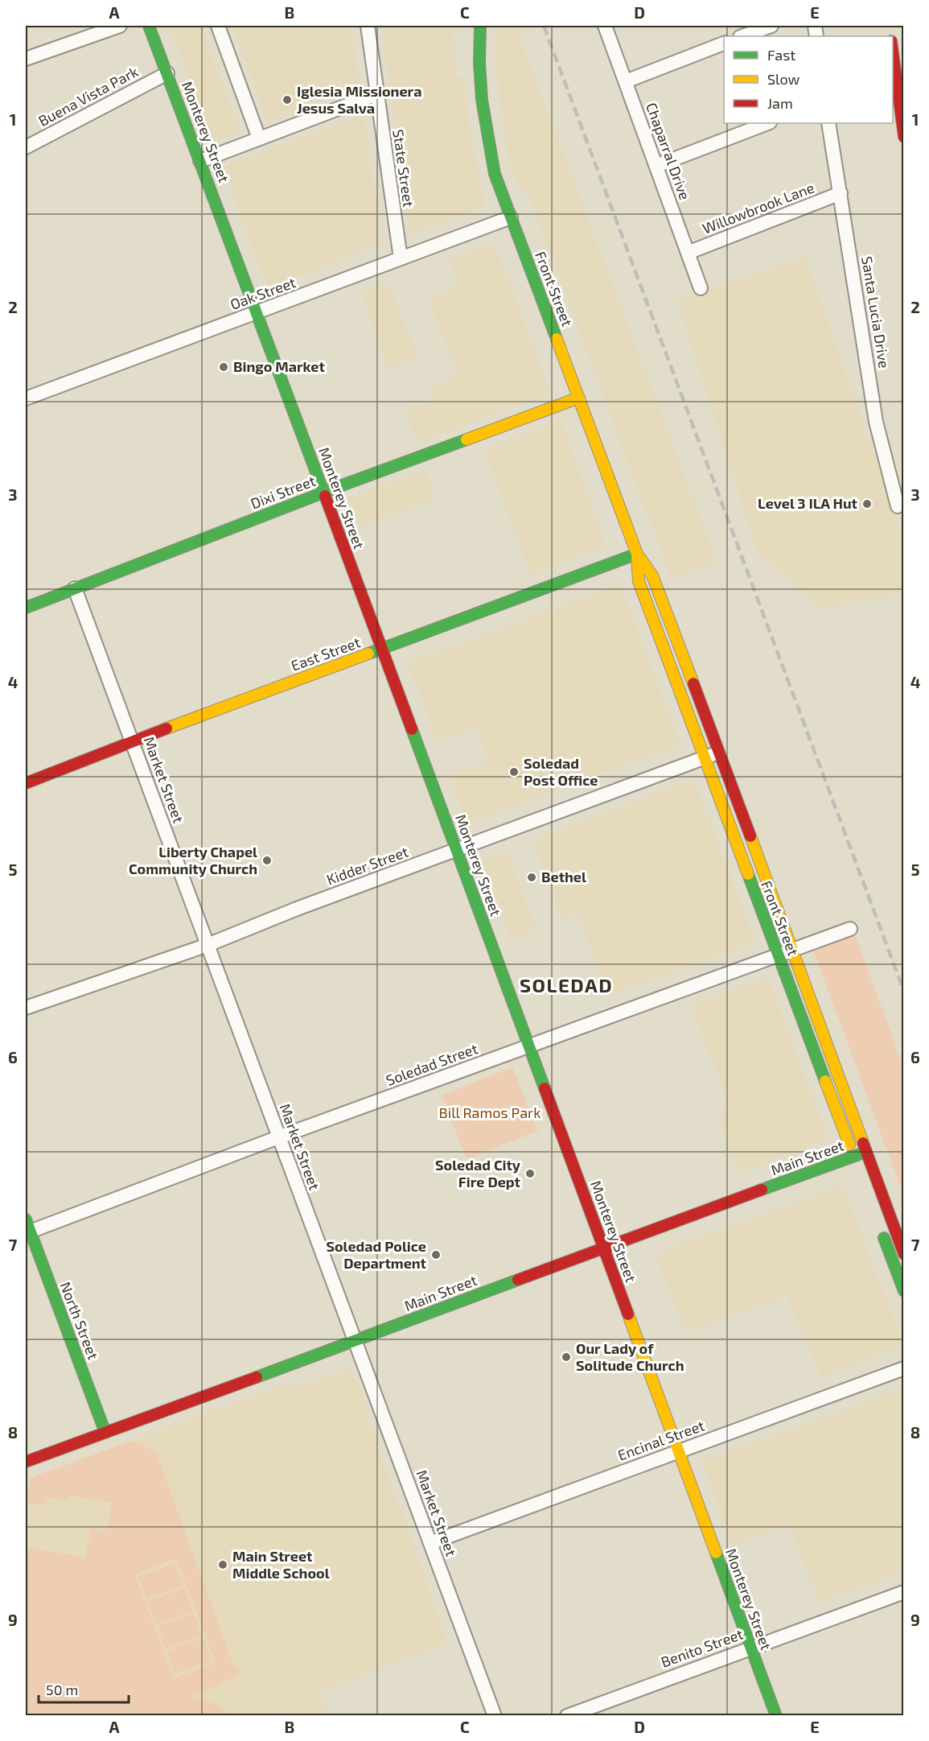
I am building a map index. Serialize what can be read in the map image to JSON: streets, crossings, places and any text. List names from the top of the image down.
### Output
{
  "streets": {
    "main road": [
      "Monterey Street",
      "Front Street",
      "Dixi Street",
      "East Street",
      "Main Street",
      "North Street"
    ],
    "street": [
      "Buena Vista Park",
      "Chaparral Drive",
      "State Street",
      "Willowbrook Lane",
      "Oak Street",
      "Santa Lucia Drive",
      "Market Street",
      "Kidder Street",
      "Soledad Street",
      "Encinal Street",
      "Benito Street"
    ]
  },
  "crossings": [
    ["Buena Vista Park", "Monterey Street"],
    ["Monterey Street", "Oak Street"],
    ["Monterey Street", "Dixi Street"],
    ["Monterey Street", "East Street"],
    ["Monterey Street", "Kidder Street"],
    ["Monterey Street", "Soledad Street"],
    ["Monterey Street", "Main Street"],
    ["Monterey Street", "Encinal Street"],
    ["Monterey Street", "Benito Street"],
    ["Chaparral Drive", "Willowbrook Lane"],
    ["State Street", "Oak Street"],
    ["Willowbrook Lane", "Santa Lucia Drive"],
    ["Front Street", "Oak Street"],
    ["Front Street", "Dixi Street"],
    ["Front Street", "East Street"],
    ["Front Street", "Kidder Street"],
    ["Front Street", "Soledad Street"],
    ["Front Street", "Main Street"],
    ["Dixi Street", "Market Street"],
    ["East Street", "Market Street"],
    ["Market Street", "Kidder Street"],
    ["Market Street", "Soledad Street"],
    ["Market Street", "Main Street"],
    ["Market Street", "Encinal Street"],
    ["Soledad Street", "North Street"],
    ["Main Street", "North Street"]
  ],
  "districts": ["SOLEDAD"],
  "parks": ["Bill Ramos Park"],
  "places": [
    "Iglesia Missionera Jesus Salva",
    "Bingo Market",
    "Level 3 ILA Hut",
    "Soledad Post Office",
    "Liberty Chapel Community Church",
    "Bethel",
    "Soledad City Fire Dept",
    "Soledad Police Department",
    "Our Lady of Solitude Church",
    "Main Street Middle School"
  ],
  "legend": ["Fast", "Slow", "Jam"],
  "scale_bar": "50 m",
  "grid": {
    "columns": [
      "A",
      "B",
      "C",
      "D",
      "E"
    ],
    "rows": [
      "1",
      "2",
      "3",
      "4",
      "5",
      "6",
      "7",
      "8",
      "9"
    ]
  }
}
